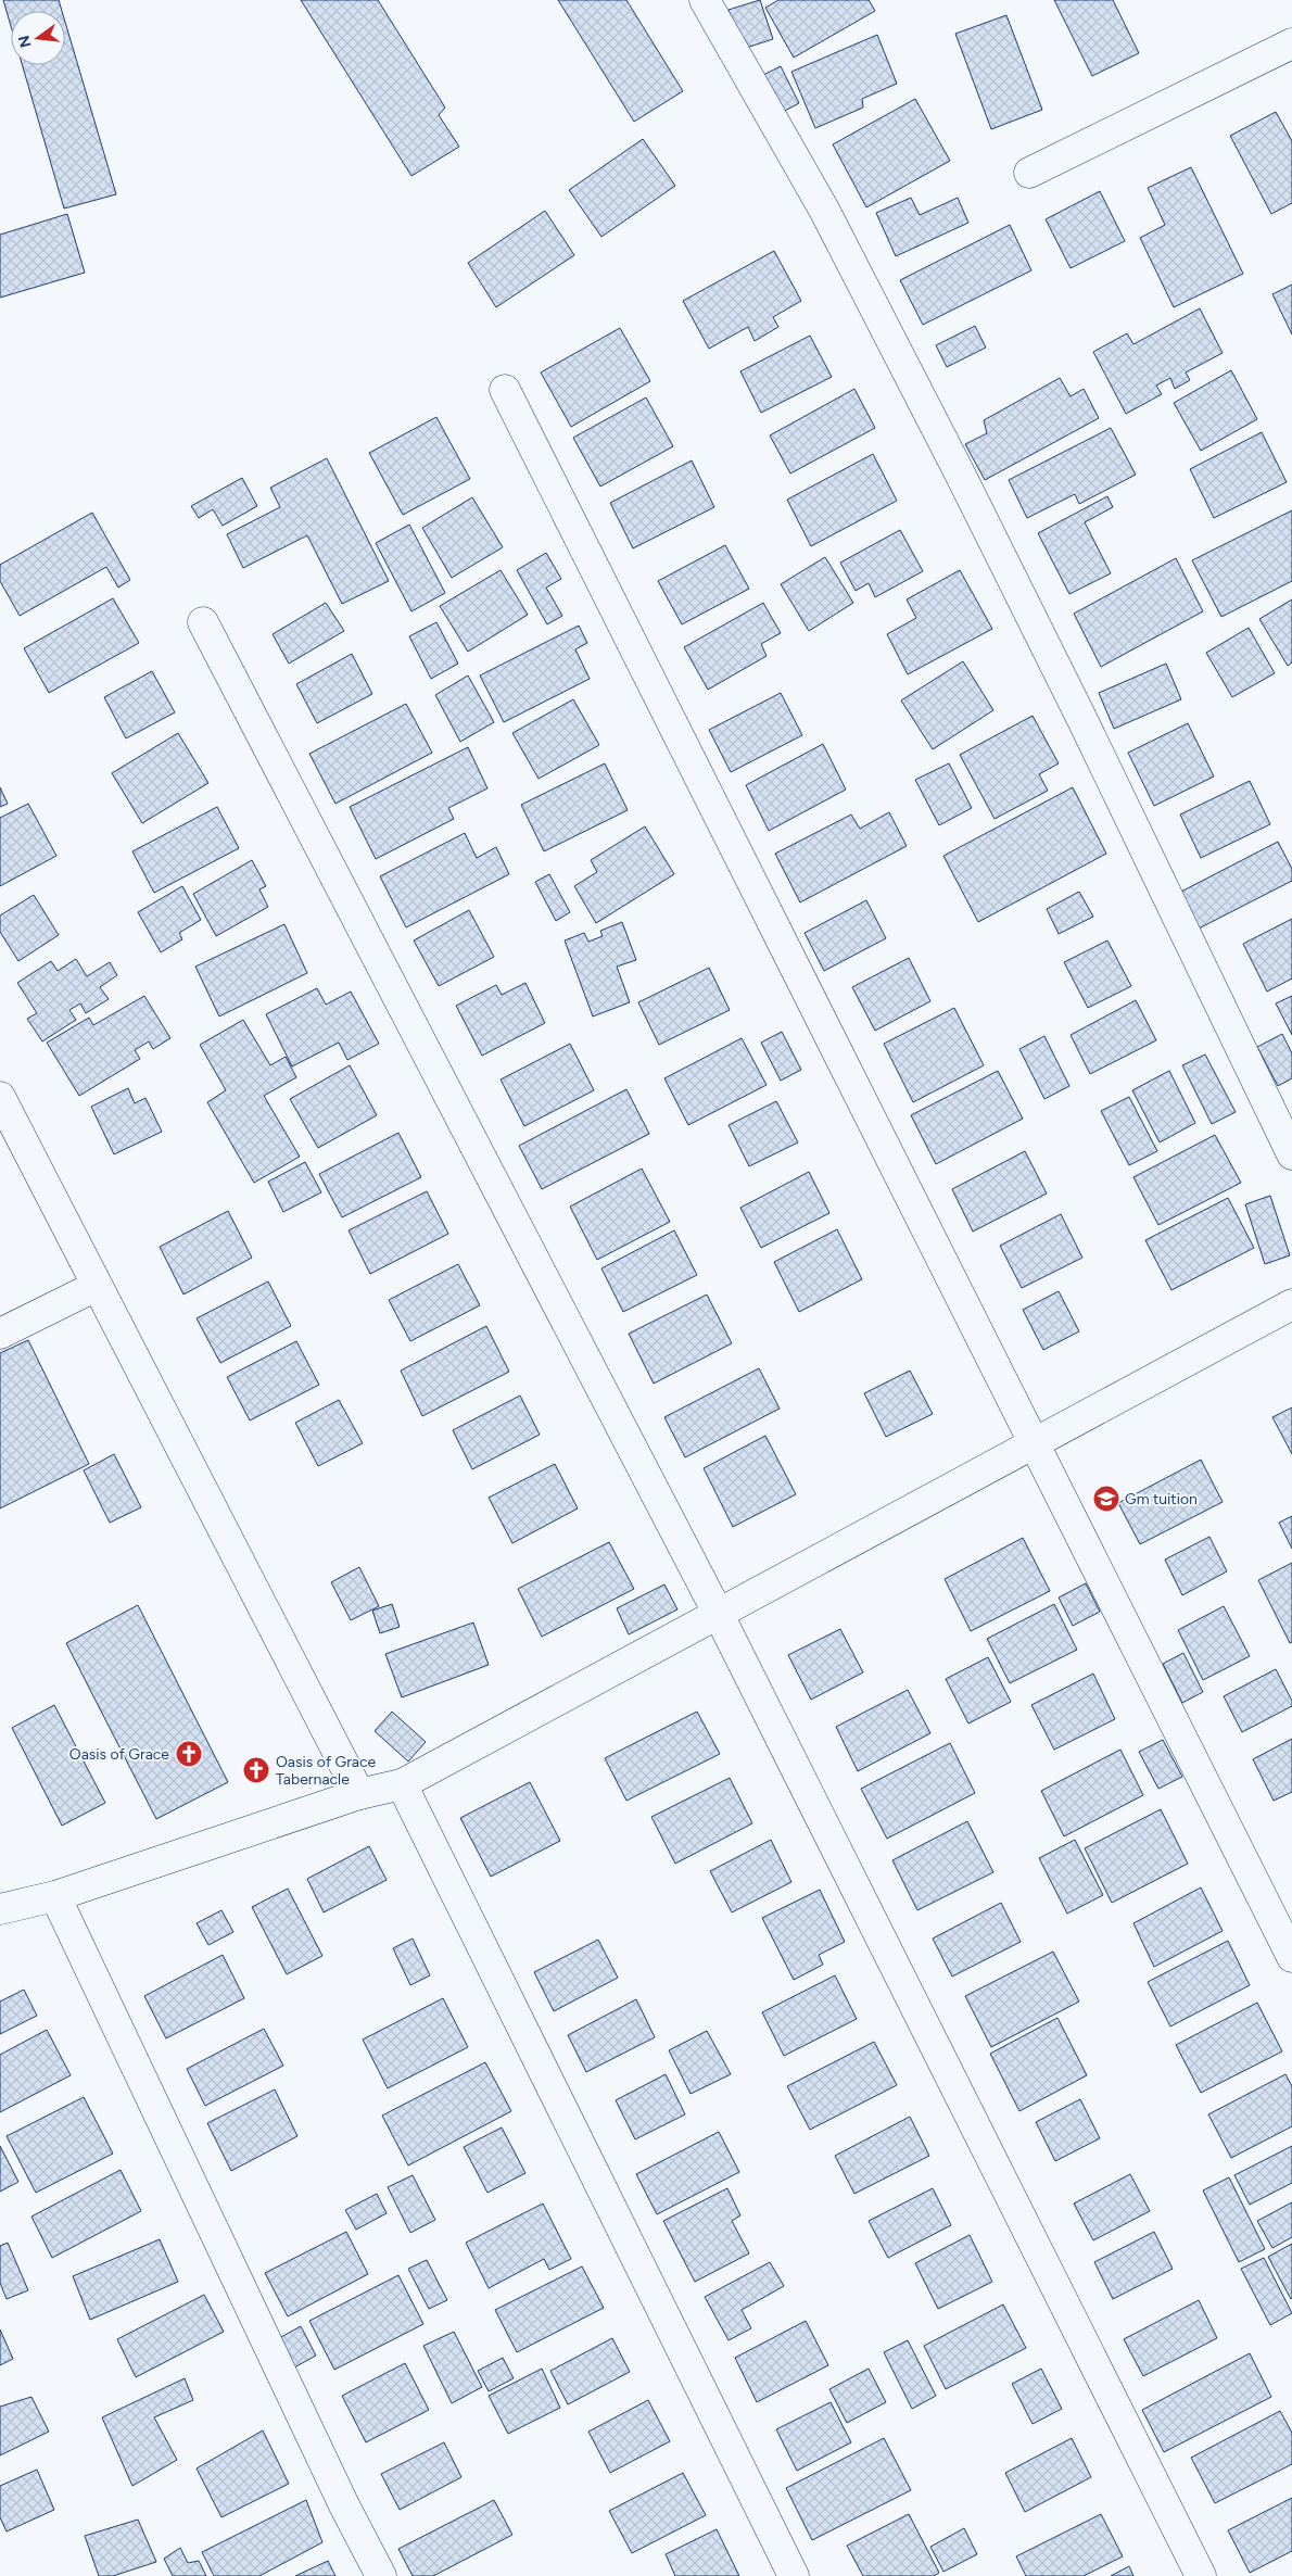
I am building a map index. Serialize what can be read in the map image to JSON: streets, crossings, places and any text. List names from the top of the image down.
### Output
{
  "places": {
    "school or university": ["Gm tuition"],
    "church": ["Oasis of Grace", "Oasis of Grace Tabernacle"]
  },
  "north": "left"
}
